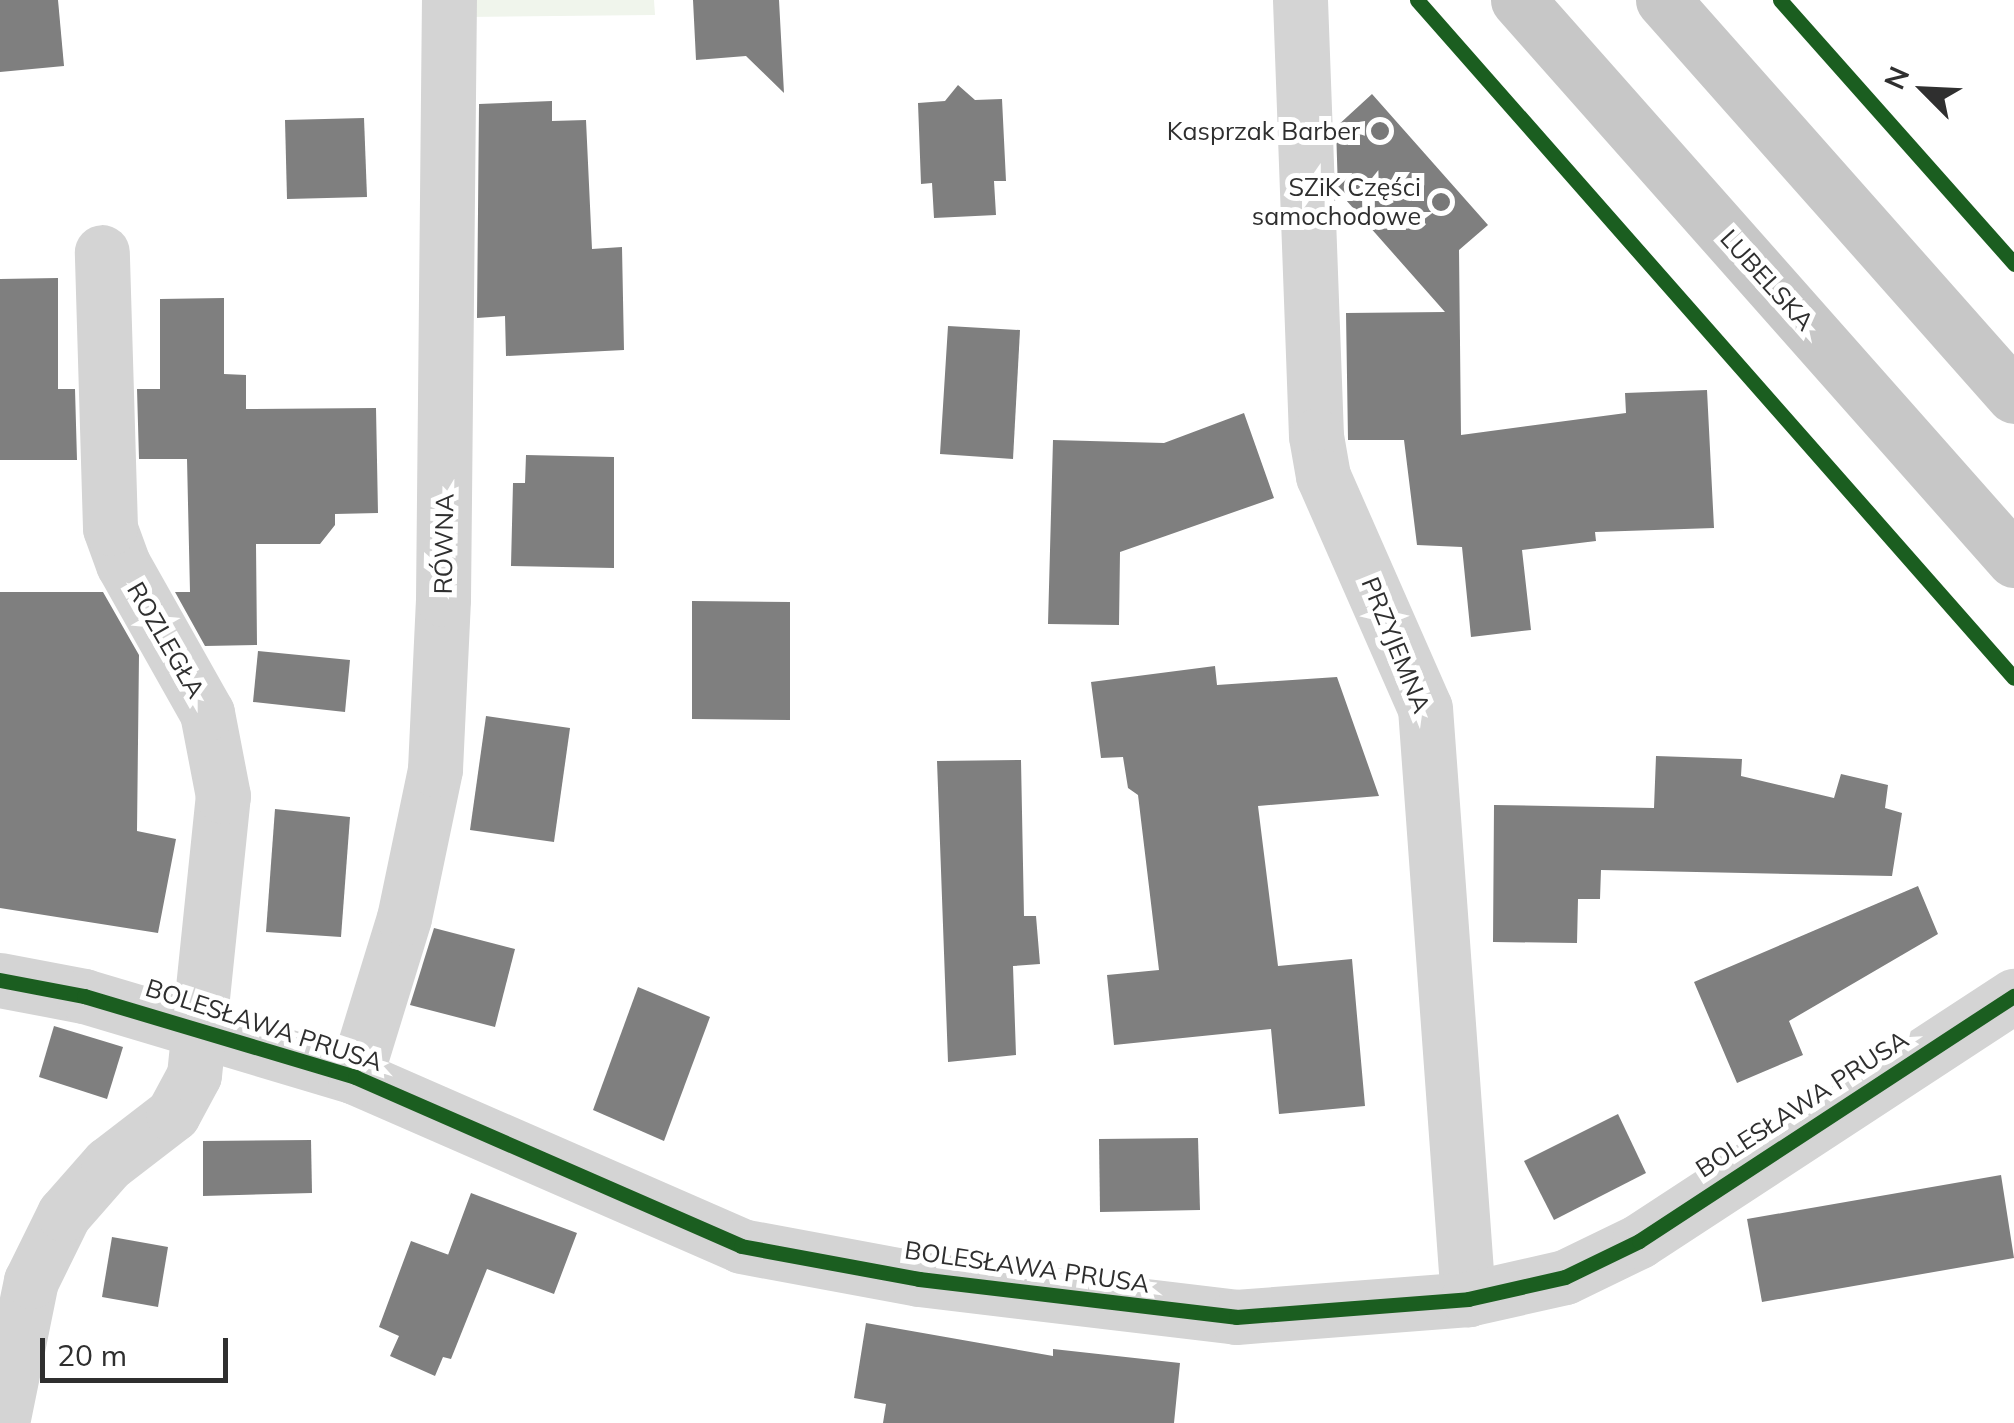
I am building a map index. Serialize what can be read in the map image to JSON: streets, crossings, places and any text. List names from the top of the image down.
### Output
{
  "streets": {
    "main road": ["LUBELSKA"],
    "street": [
      "RÓWNA",
      "ROZLEGŁA",
      "PRZYJEMNA",
      "BOLESŁAWA PRUSA"
    ]
  },
  "crossings": [
    ["RÓWNA", "BOLESŁAWA PRUSA"],
    ["ROZLEGŁA", "BOLESŁAWA PRUSA"],
    ["PRZYJEMNA", "BOLESŁAWA PRUSA"]
  ],
  "places": ["Kasprzak Barber", "SZiK Części samochodowe"],
  "scale_bar": "20 m",
  "north": "top left"
}
